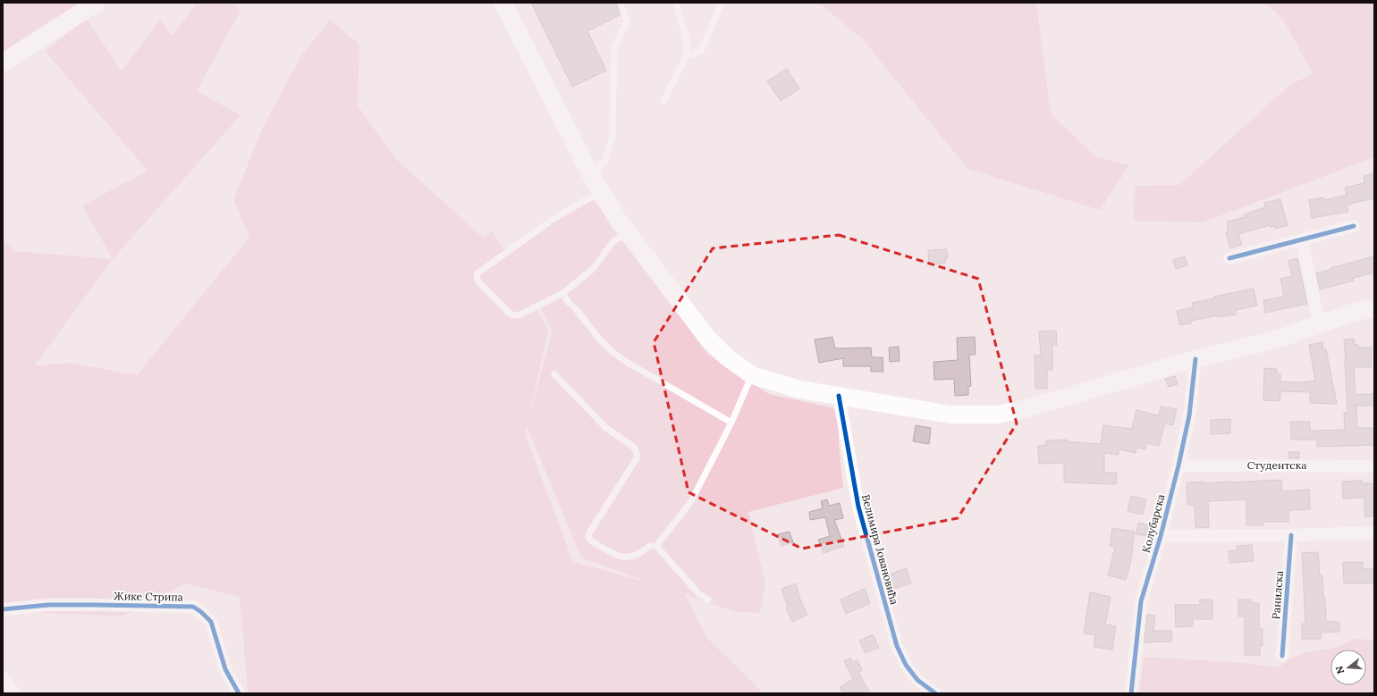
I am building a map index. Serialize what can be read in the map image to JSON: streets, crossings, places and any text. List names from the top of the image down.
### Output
{
  "streets": {
    "street": [
      "Студентска",
      "Колубарска",
      "Велимира Јовановића",
      "Ранилска",
      "Жике Стрипа"
    ]
  },
  "crossings": [
    ["Студентска", "Колубарска"]
  ],
  "north": "left"
}
